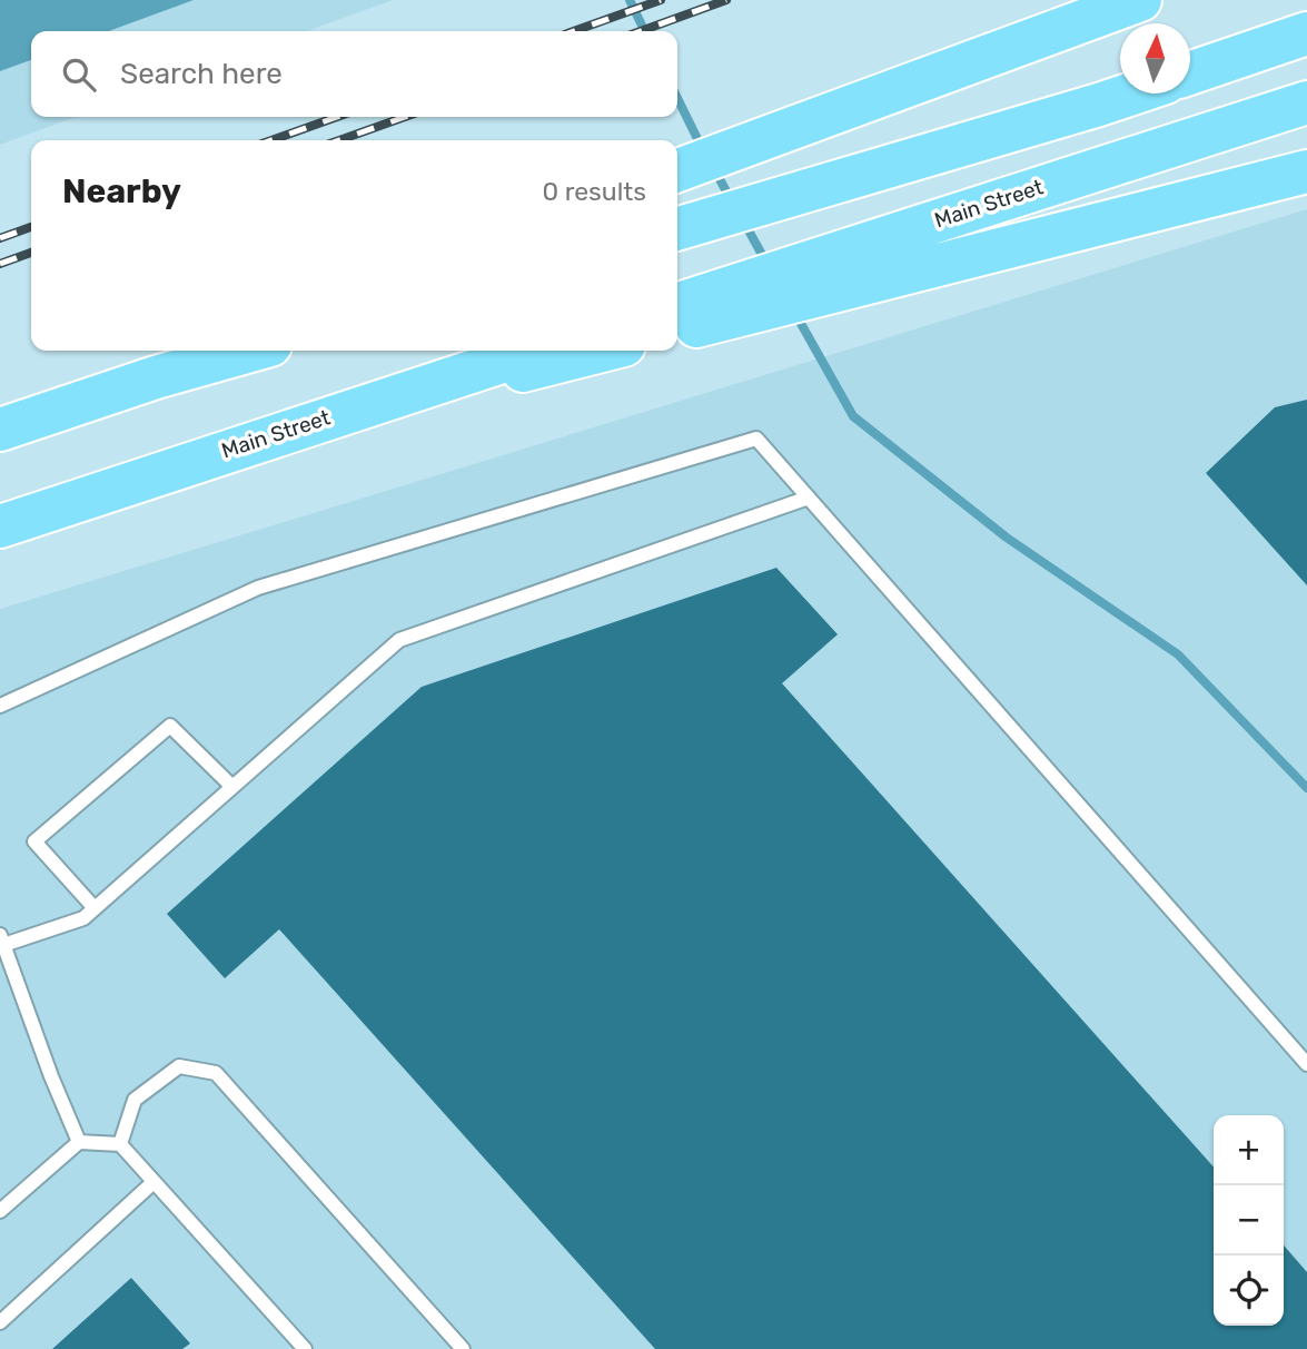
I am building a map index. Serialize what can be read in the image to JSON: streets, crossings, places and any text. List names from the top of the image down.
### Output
{
  "streets": {
    "highway": ["Main Street"]
  },
  "north": "top",
  "page": {
    "search": "Search here",
    "heading": ["Nearby", "0 results"],
    "map_buttons": ["+", "−"]
  }
}
